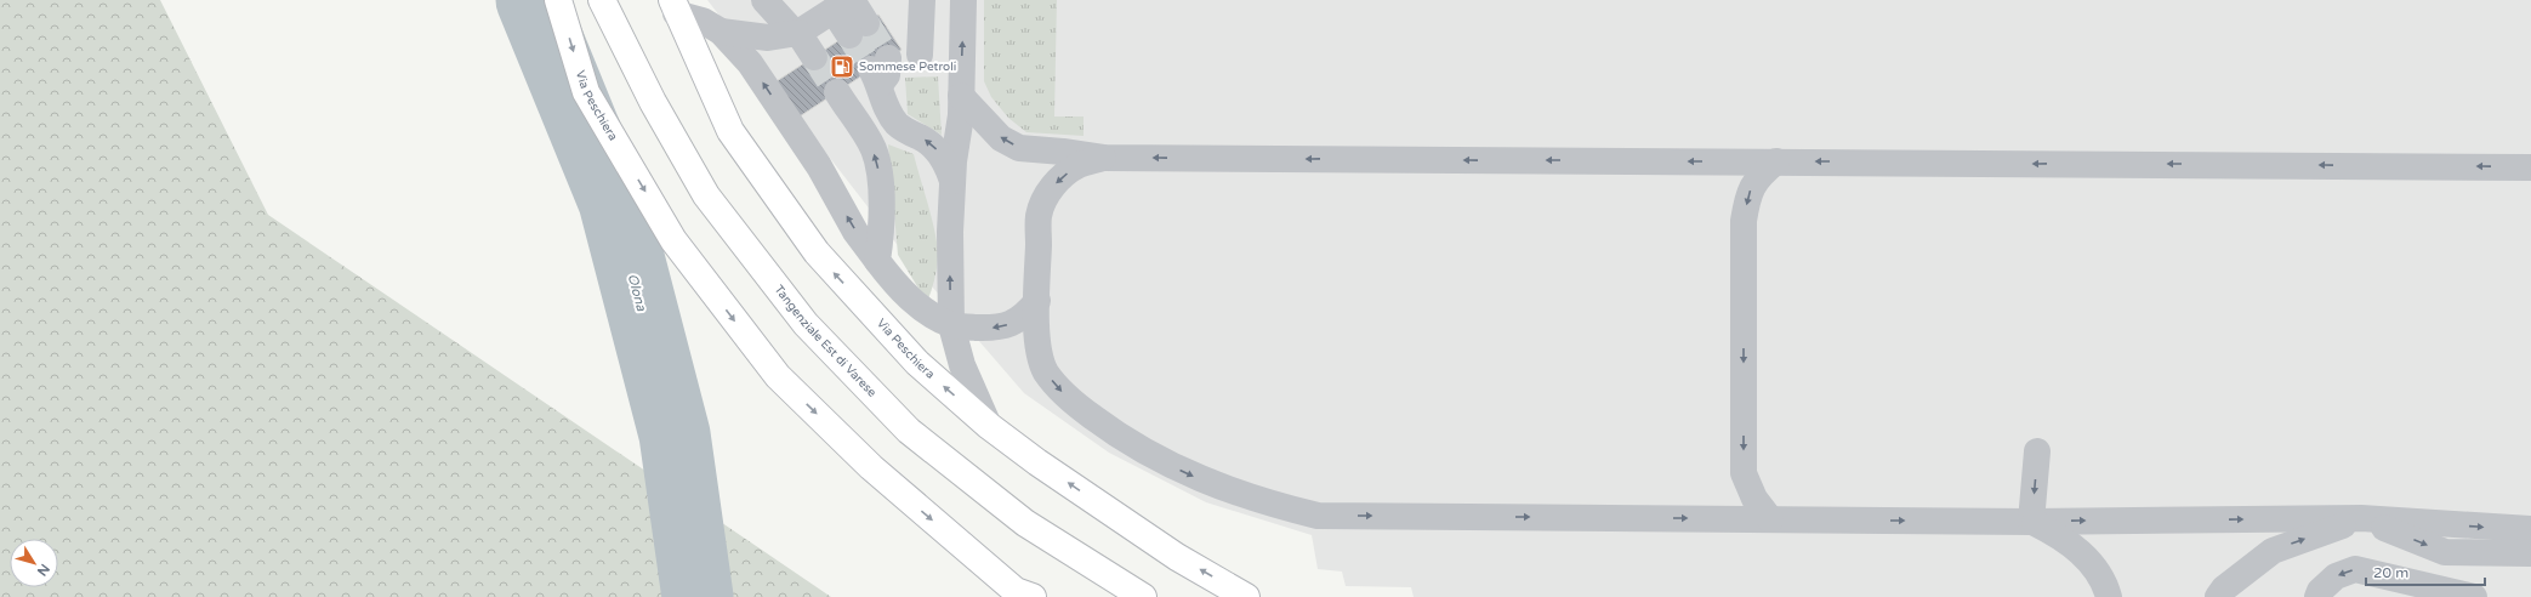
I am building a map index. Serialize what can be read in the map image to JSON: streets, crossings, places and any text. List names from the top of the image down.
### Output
{
  "streets": {
    "main road": ["Via Peschiera", "Tangenziale Est di Varese"]
  },
  "water": ["Olona"],
  "places": {
    "fuel station": ["Sommese Petroli"]
  },
  "scale_bar": "20 m",
  "north": "bottom right"
}
